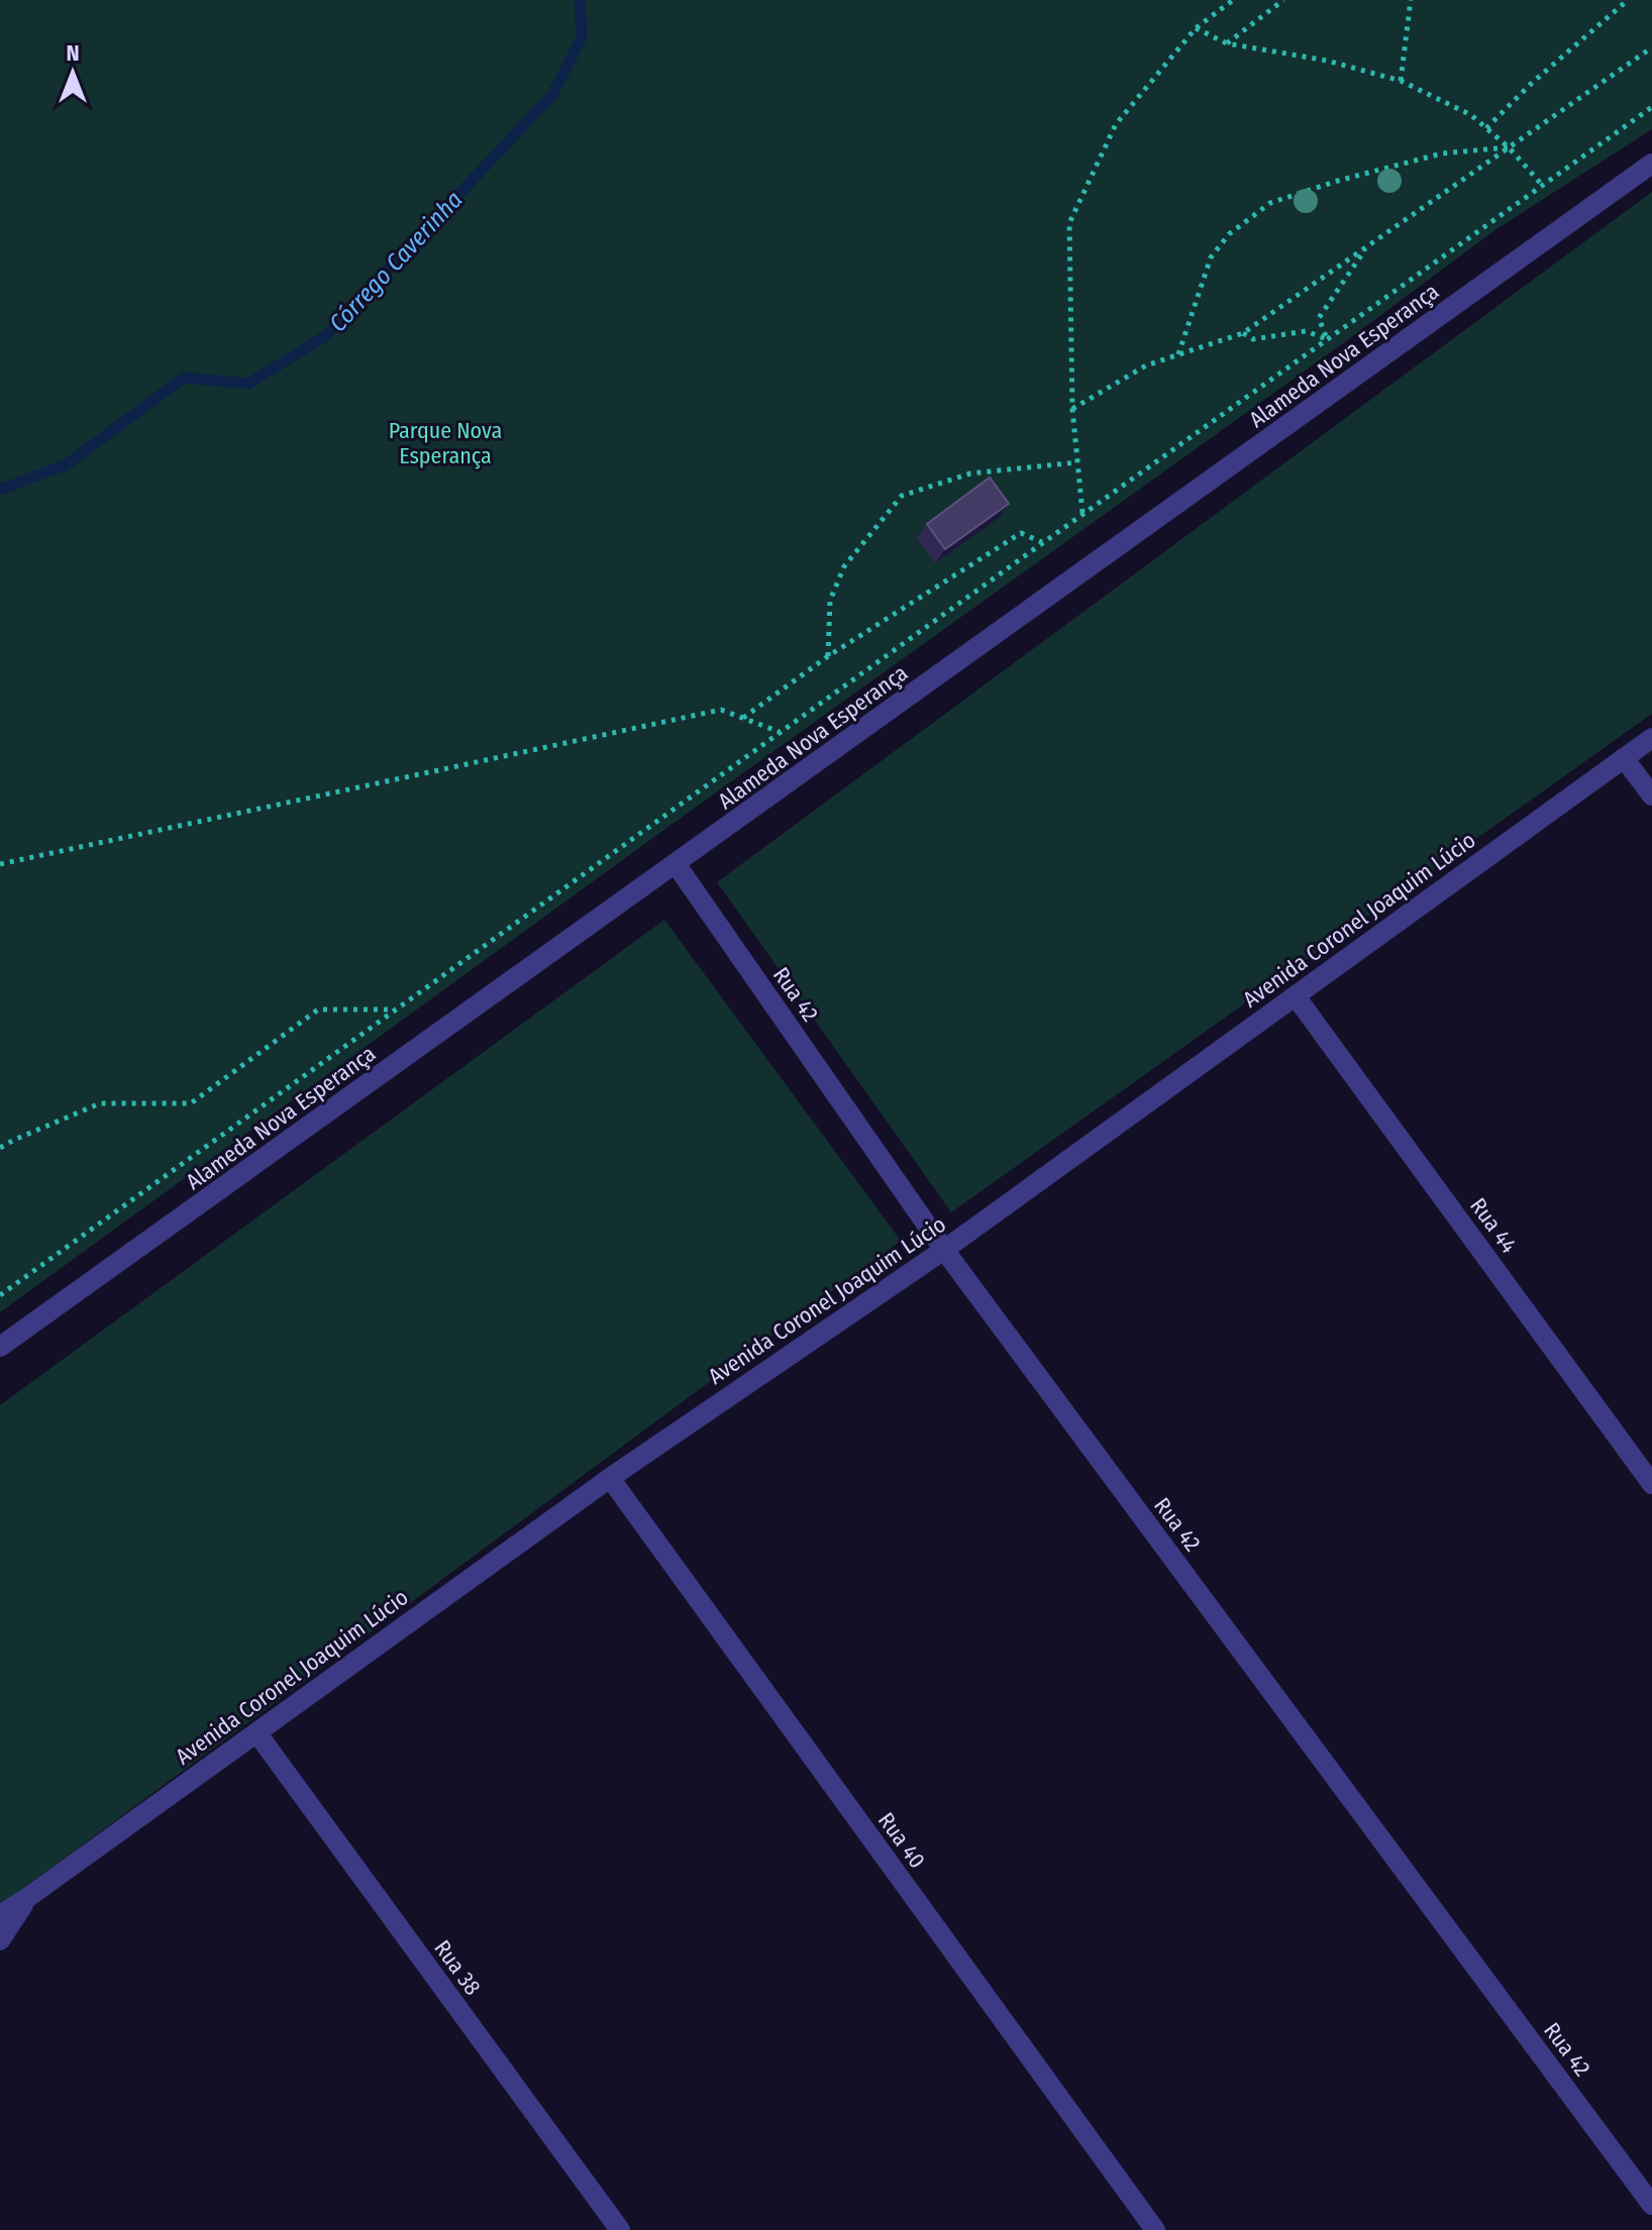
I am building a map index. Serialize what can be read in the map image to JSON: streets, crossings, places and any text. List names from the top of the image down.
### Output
{
  "streets": {
    "street": [
      "Alameda Nova Esperança",
      "Avenida Coronel Joaquim Lúcio",
      "Rua 42",
      "Rua 44",
      "Rua 40",
      "Rua 38"
    ]
  },
  "crossings": [
    ["Alameda Nova Esperança", "Rua 42"],
    ["Avenida Coronel Joaquim Lúcio", "Rua 42"],
    ["Avenida Coronel Joaquim Lúcio", "Rua 44"],
    ["Avenida Coronel Joaquim Lúcio", "Rua 40"],
    ["Avenida Coronel Joaquim Lúcio", "Rua 38"]
  ],
  "water": ["Córrego Caverinha"],
  "parks": ["Parque Nova Esperança"],
  "north": "top"
}
